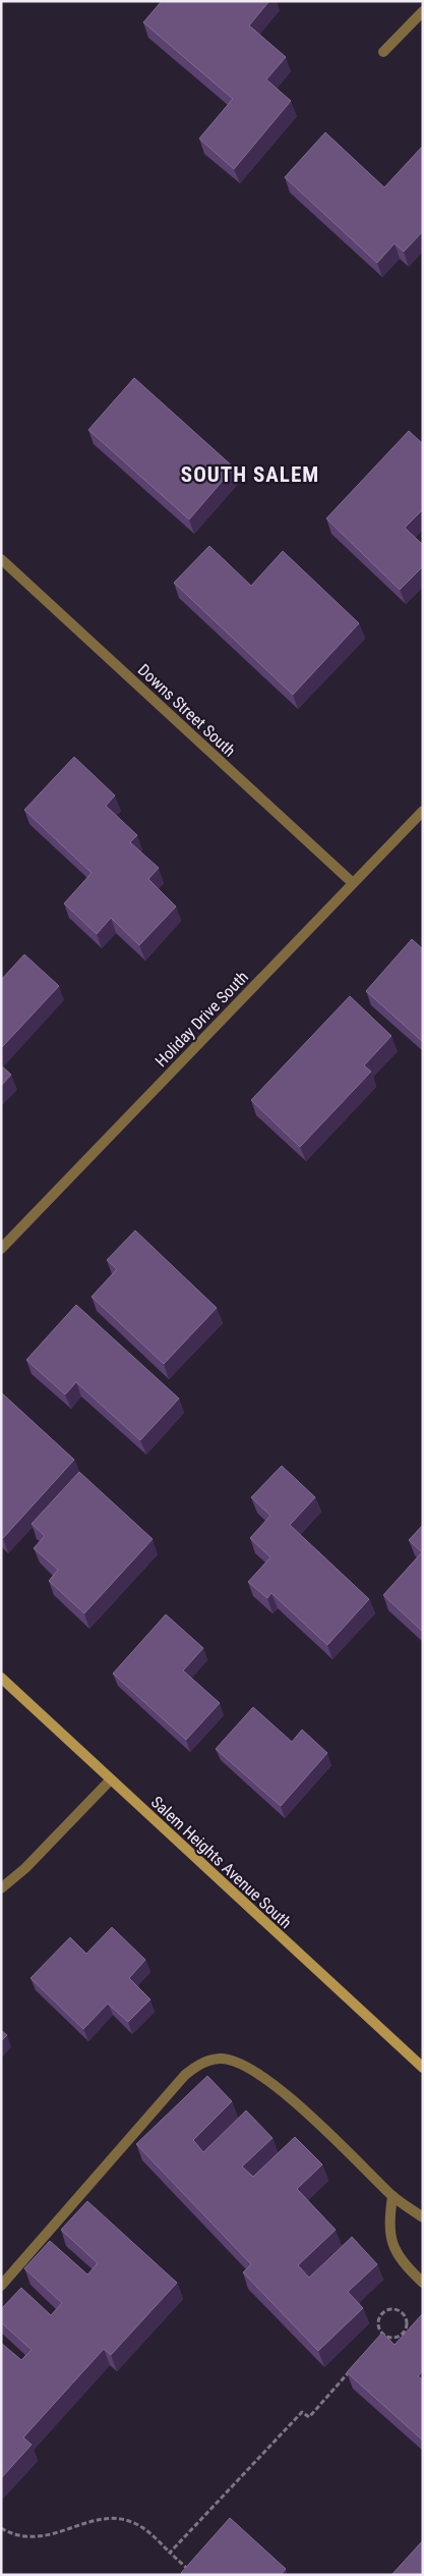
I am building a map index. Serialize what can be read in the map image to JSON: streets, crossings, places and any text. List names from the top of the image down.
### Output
{
  "streets": {
    "street": ["Downs Street South", "Holiday Drive South", "Salem Heights Avenue South"]
  },
  "crossings": [
    ["Downs Street South", "Holiday Drive South"]
  ],
  "districts": ["SOUTH SALEM"]
}
